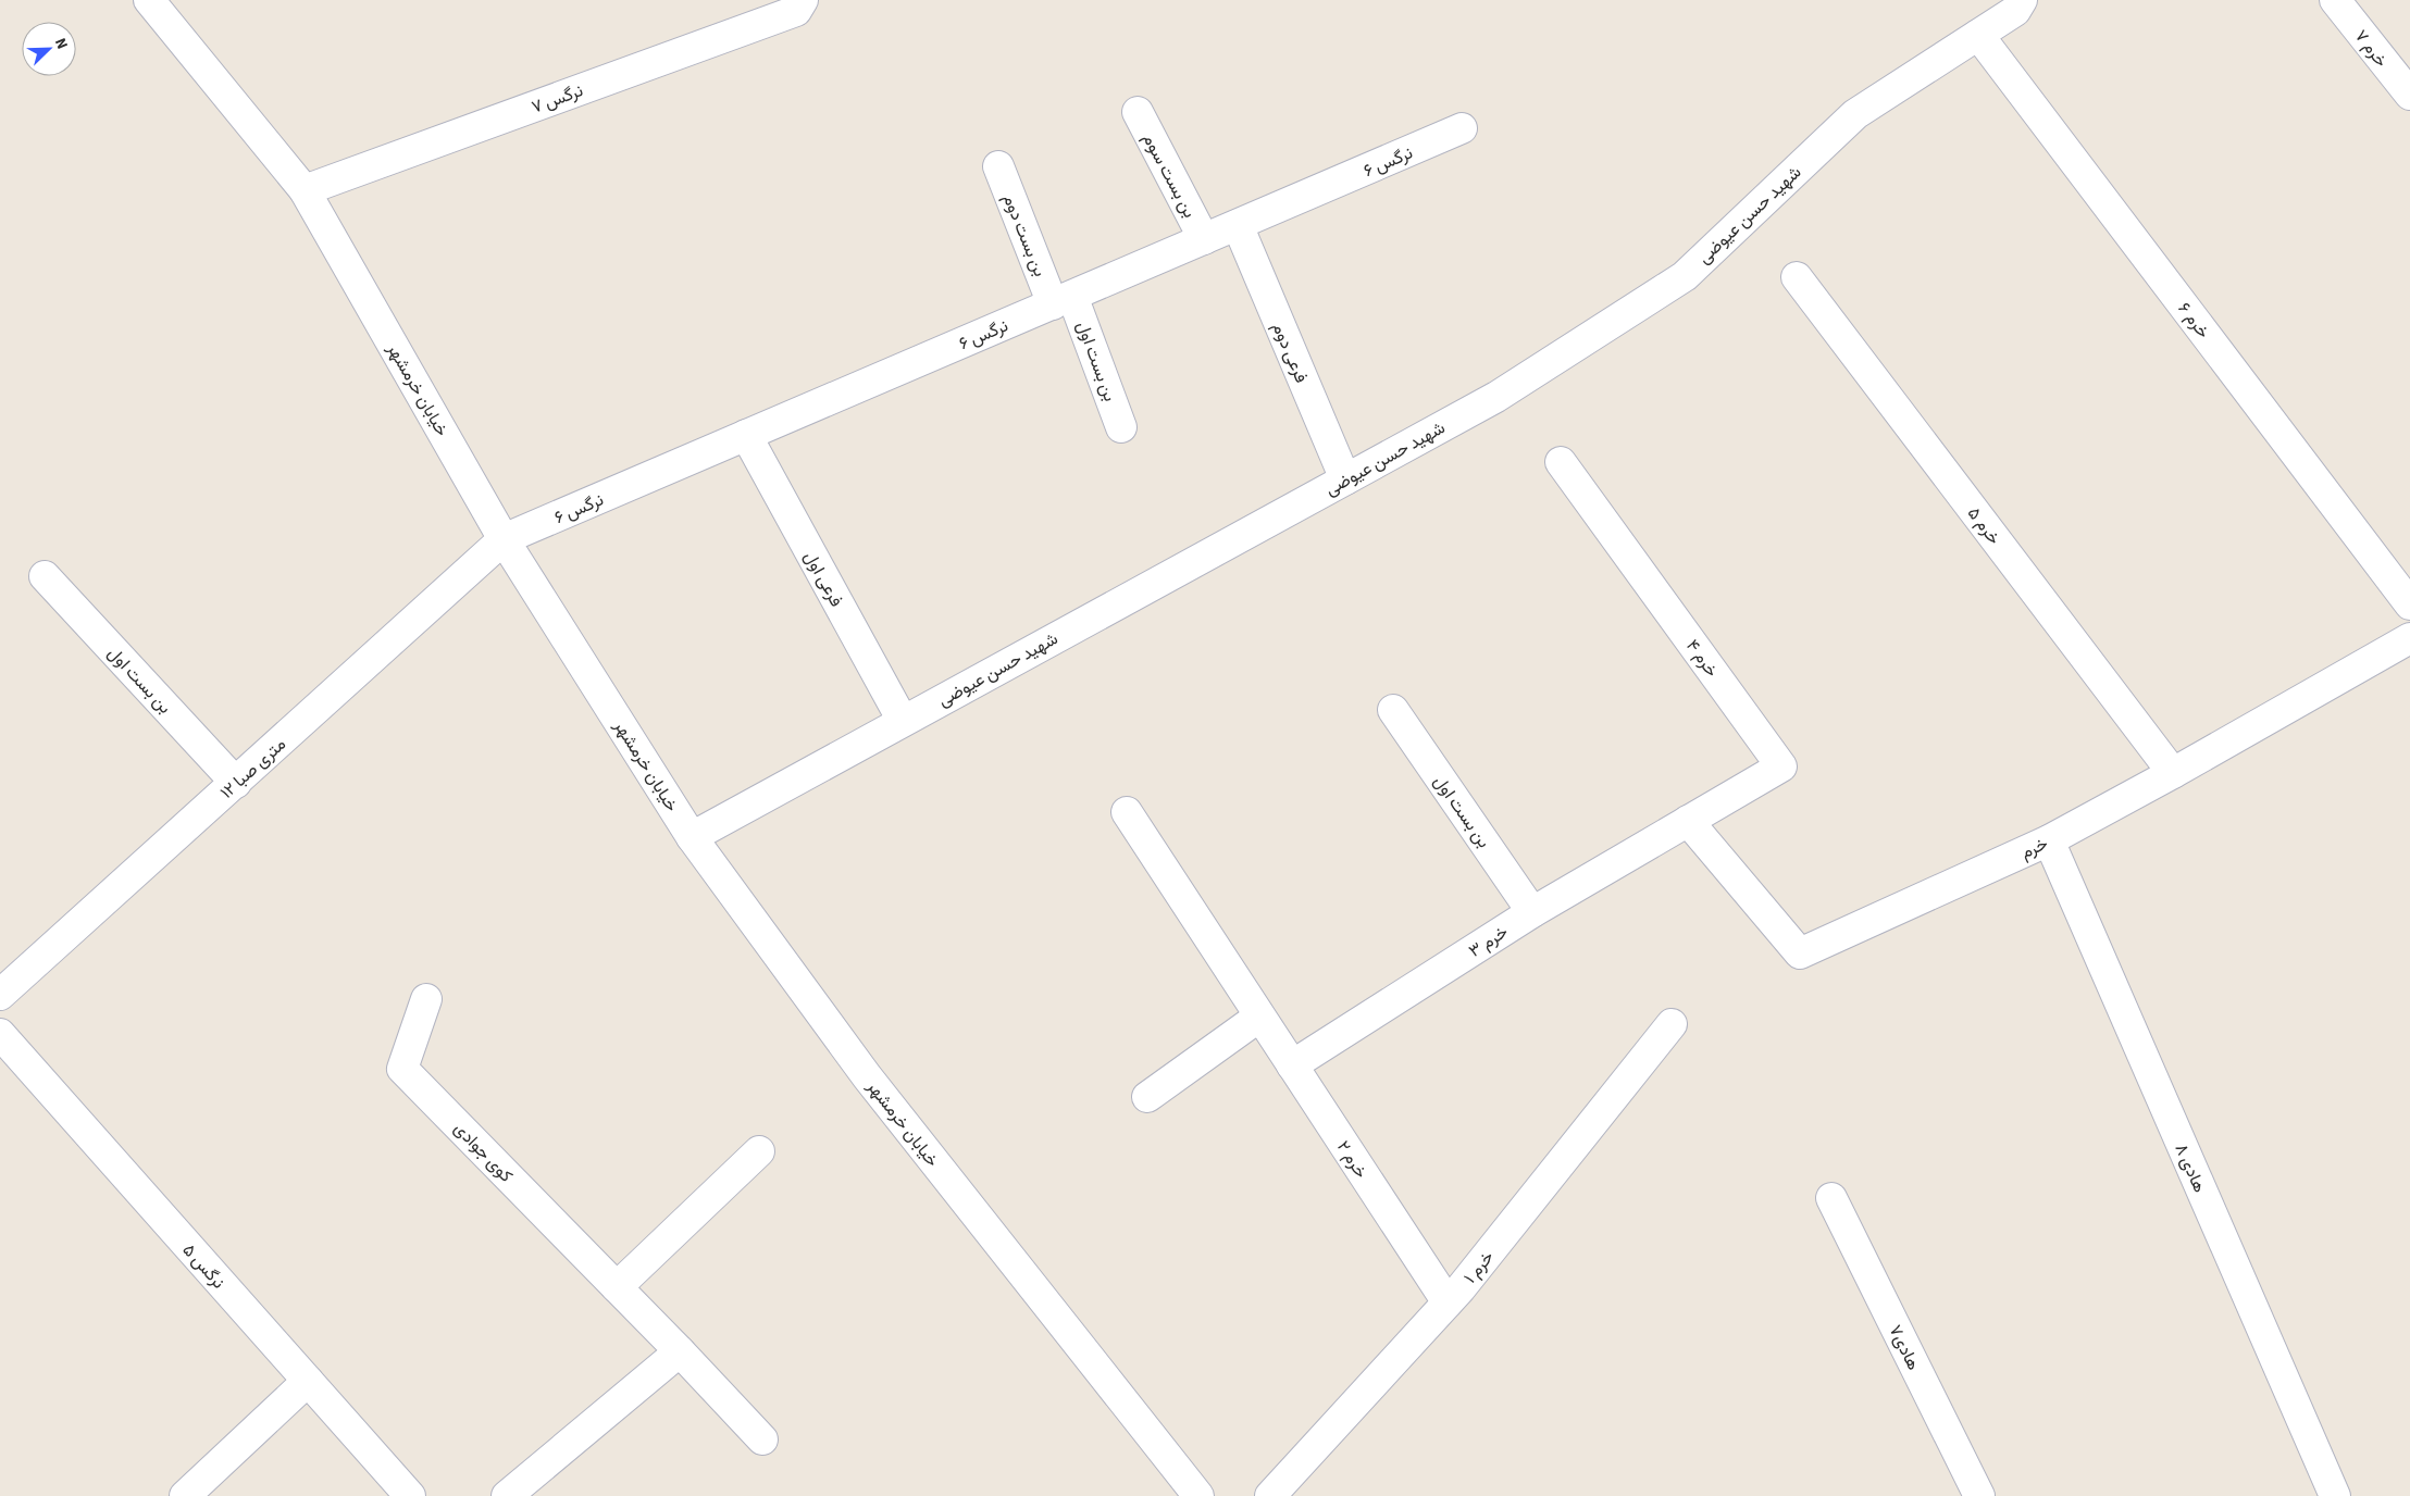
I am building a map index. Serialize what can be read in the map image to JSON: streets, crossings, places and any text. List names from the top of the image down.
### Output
{
  "streets": {
    "street": [
      "خرم ۷",
      "نرگس ۷",
      "نرگس ۶",
      "بن بست سوم",
      "شهید حسن عیوضی",
      "بن بست دوم",
      "خرم ۶",
      "فرعی دوم",
      "بن بست اول",
      "خیابان خرمشهر",
      "خرم ۵",
      "فرعی اول",
      "خرم ۴",
      "۱۲ متری صبا",
      "خرم",
      "خرم ۳",
      "کوی جوادی",
      "خرم ۲",
      "هادی ۸",
      "نرگس ۵",
      "خرم ۱",
      "هادی۷"
    ]
  },
  "crossings": [
    ["نرگس ۷", "خیابان خرمشهر"],
    ["نرگس ۶", "بن بست سوم"],
    ["نرگس ۶", "بن بست دوم"],
    ["نرگس ۶", "فرعی دوم"],
    ["نرگس ۶", "بن بست اول"],
    ["نرگس ۶", "خیابان خرمشهر"],
    ["نرگس ۶", "فرعی اول"],
    ["نرگس ۶", "۱۲ متری صبا"],
    ["شهید حسن عیوضی", "خرم ۶"],
    ["شهید حسن عیوضی", "فرعی دوم"],
    ["شهید حسن عیوضی", "خیابان خرمشهر"],
    ["شهید حسن عیوضی", "فرعی اول"],
    ["بن بست دوم", "بن بست اول"],
    ["بن بست اول", "۱۲ متری صبا"],
    ["بن بست اول", "خرم ۳"],
    ["خیابان خرمشهر", "۱۲ متری صبا"],
    ["خرم ۵", "خرم"],
    ["خرم ۴", "خرم"],
    ["خرم ۴", "خرم ۳"],
    ["خرم", "خرم ۳"],
    ["خرم", "هادی ۸"],
    ["خرم ۳", "خرم ۲"],
    ["خرم ۲", "خرم ۱"]
  ],
  "north": "top right"
}
